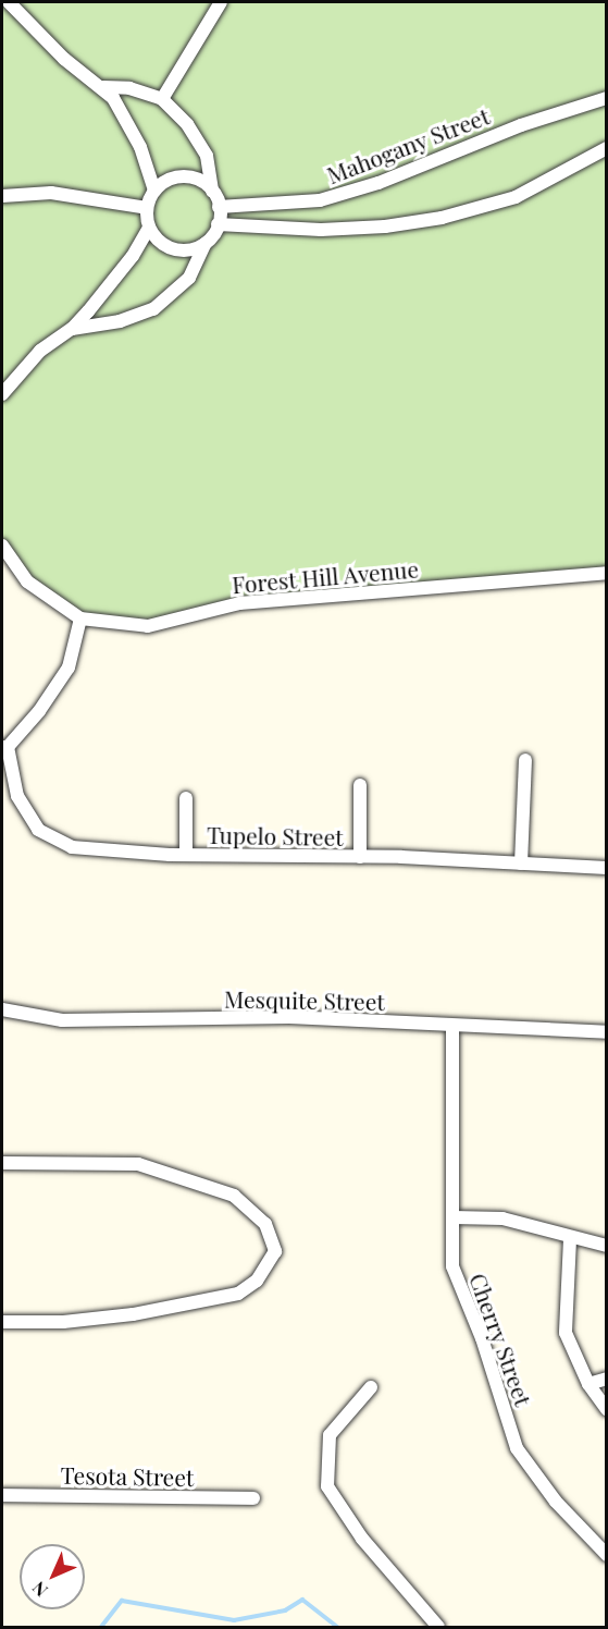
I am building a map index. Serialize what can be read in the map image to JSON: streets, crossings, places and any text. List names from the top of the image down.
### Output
{
  "streets": {
    "street": [
      "Mahogany Street",
      "Forest Hill Avenue",
      "Tupelo Street",
      "Mesquite Street",
      "Cherry Street",
      "Tesota Street"
    ]
  },
  "crossings": [
    ["Mesquite Street", "Cherry Street"]
  ],
  "north": "bottom left"
}
